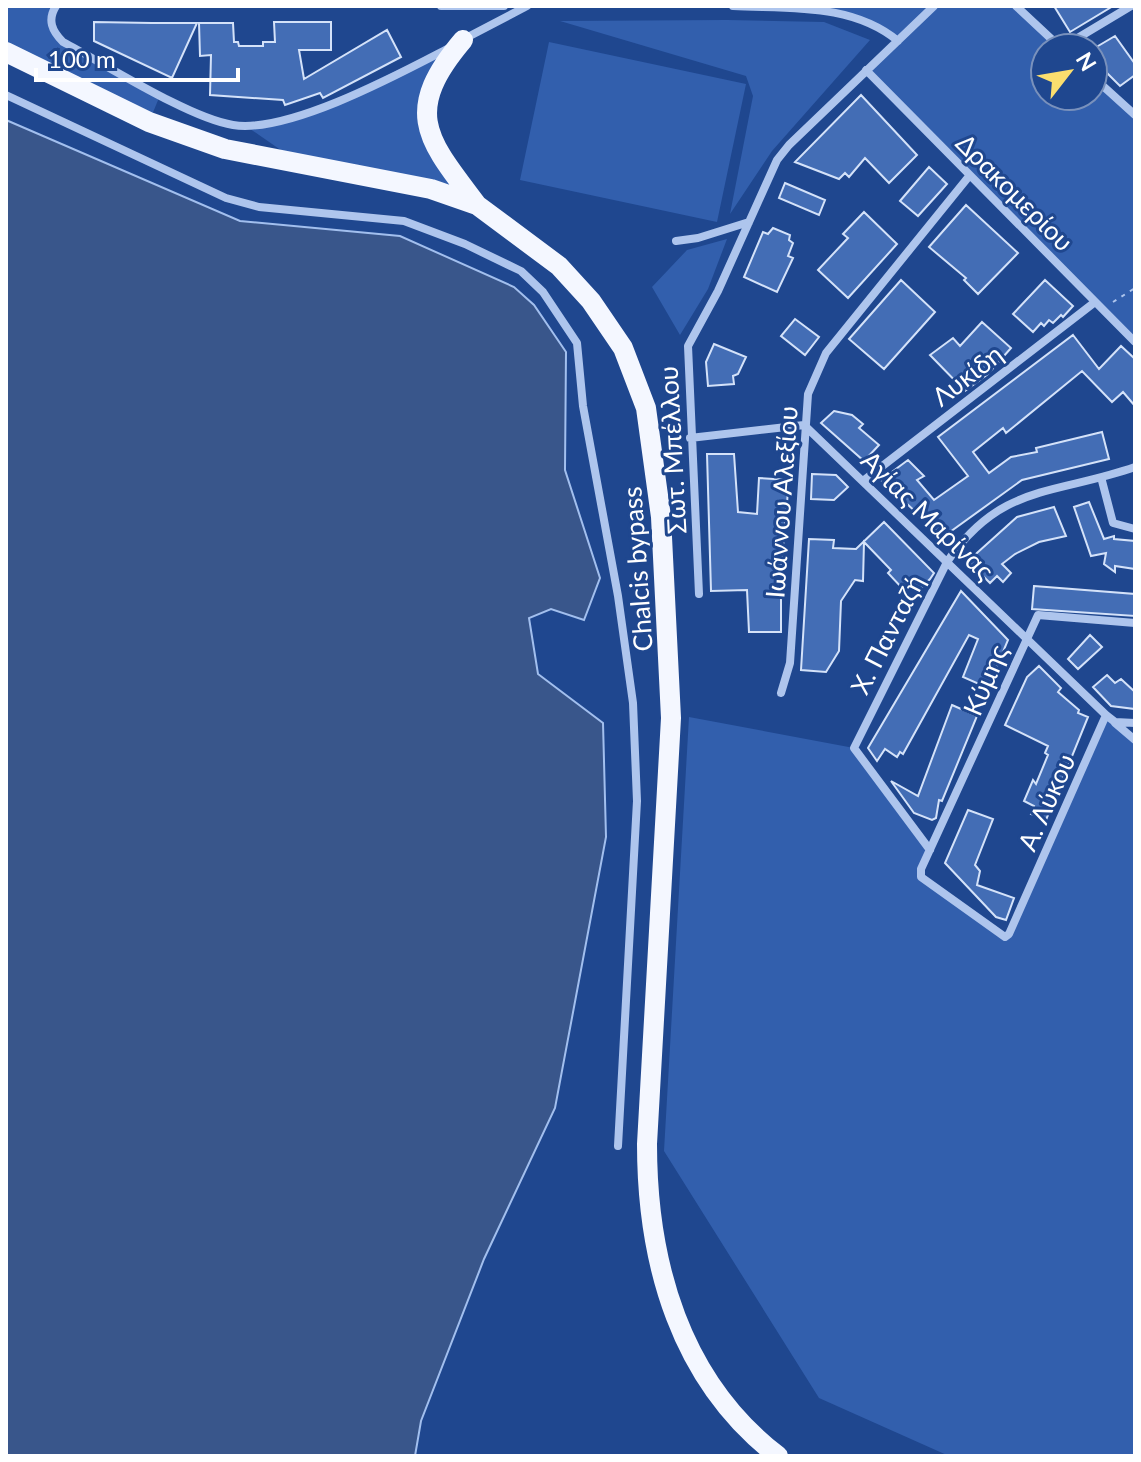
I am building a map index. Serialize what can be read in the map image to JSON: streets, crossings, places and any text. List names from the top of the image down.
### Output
{
  "streets": {
    "main road": ["Chalcis bypass"],
    "street": [
      "Δρακομερίου",
      "Λυκίδη",
      "Σωτ. Μπέλλου",
      "Ιωάννου Αλεξίου",
      "Αγίας Μαρίνας",
      "Χ. Πανταζή",
      "Κύμης",
      "Α. Λύκου"
    ]
  },
  "crossings": [
    ["Δρακομερίου", "Λυκίδη"],
    ["Δρακομερίου", "Σωτ. Μπέλλου"],
    ["Δρακομερίου", "Ιωάννου Αλεξίου"],
    ["Λυκίδη", "Αγίας Μαρίνας"],
    ["Ιωάννου Αλεξίου", "Αγίας Μαρίνας"],
    ["Αγίας Μαρίνας", "Χ. Πανταζή"],
    ["Αγίας Μαρίνας", "Κύμης"],
    ["Αγίας Μαρίνας", "Α. Λύκου"],
    ["Χ. Πανταζή", "Κύμης"],
    ["Χ. Πανταζή", "Α. Λύκου"],
    ["Κύμης", "Α. Λύκου"]
  ],
  "scale_bar": "100 m",
  "north": "top right"
}
